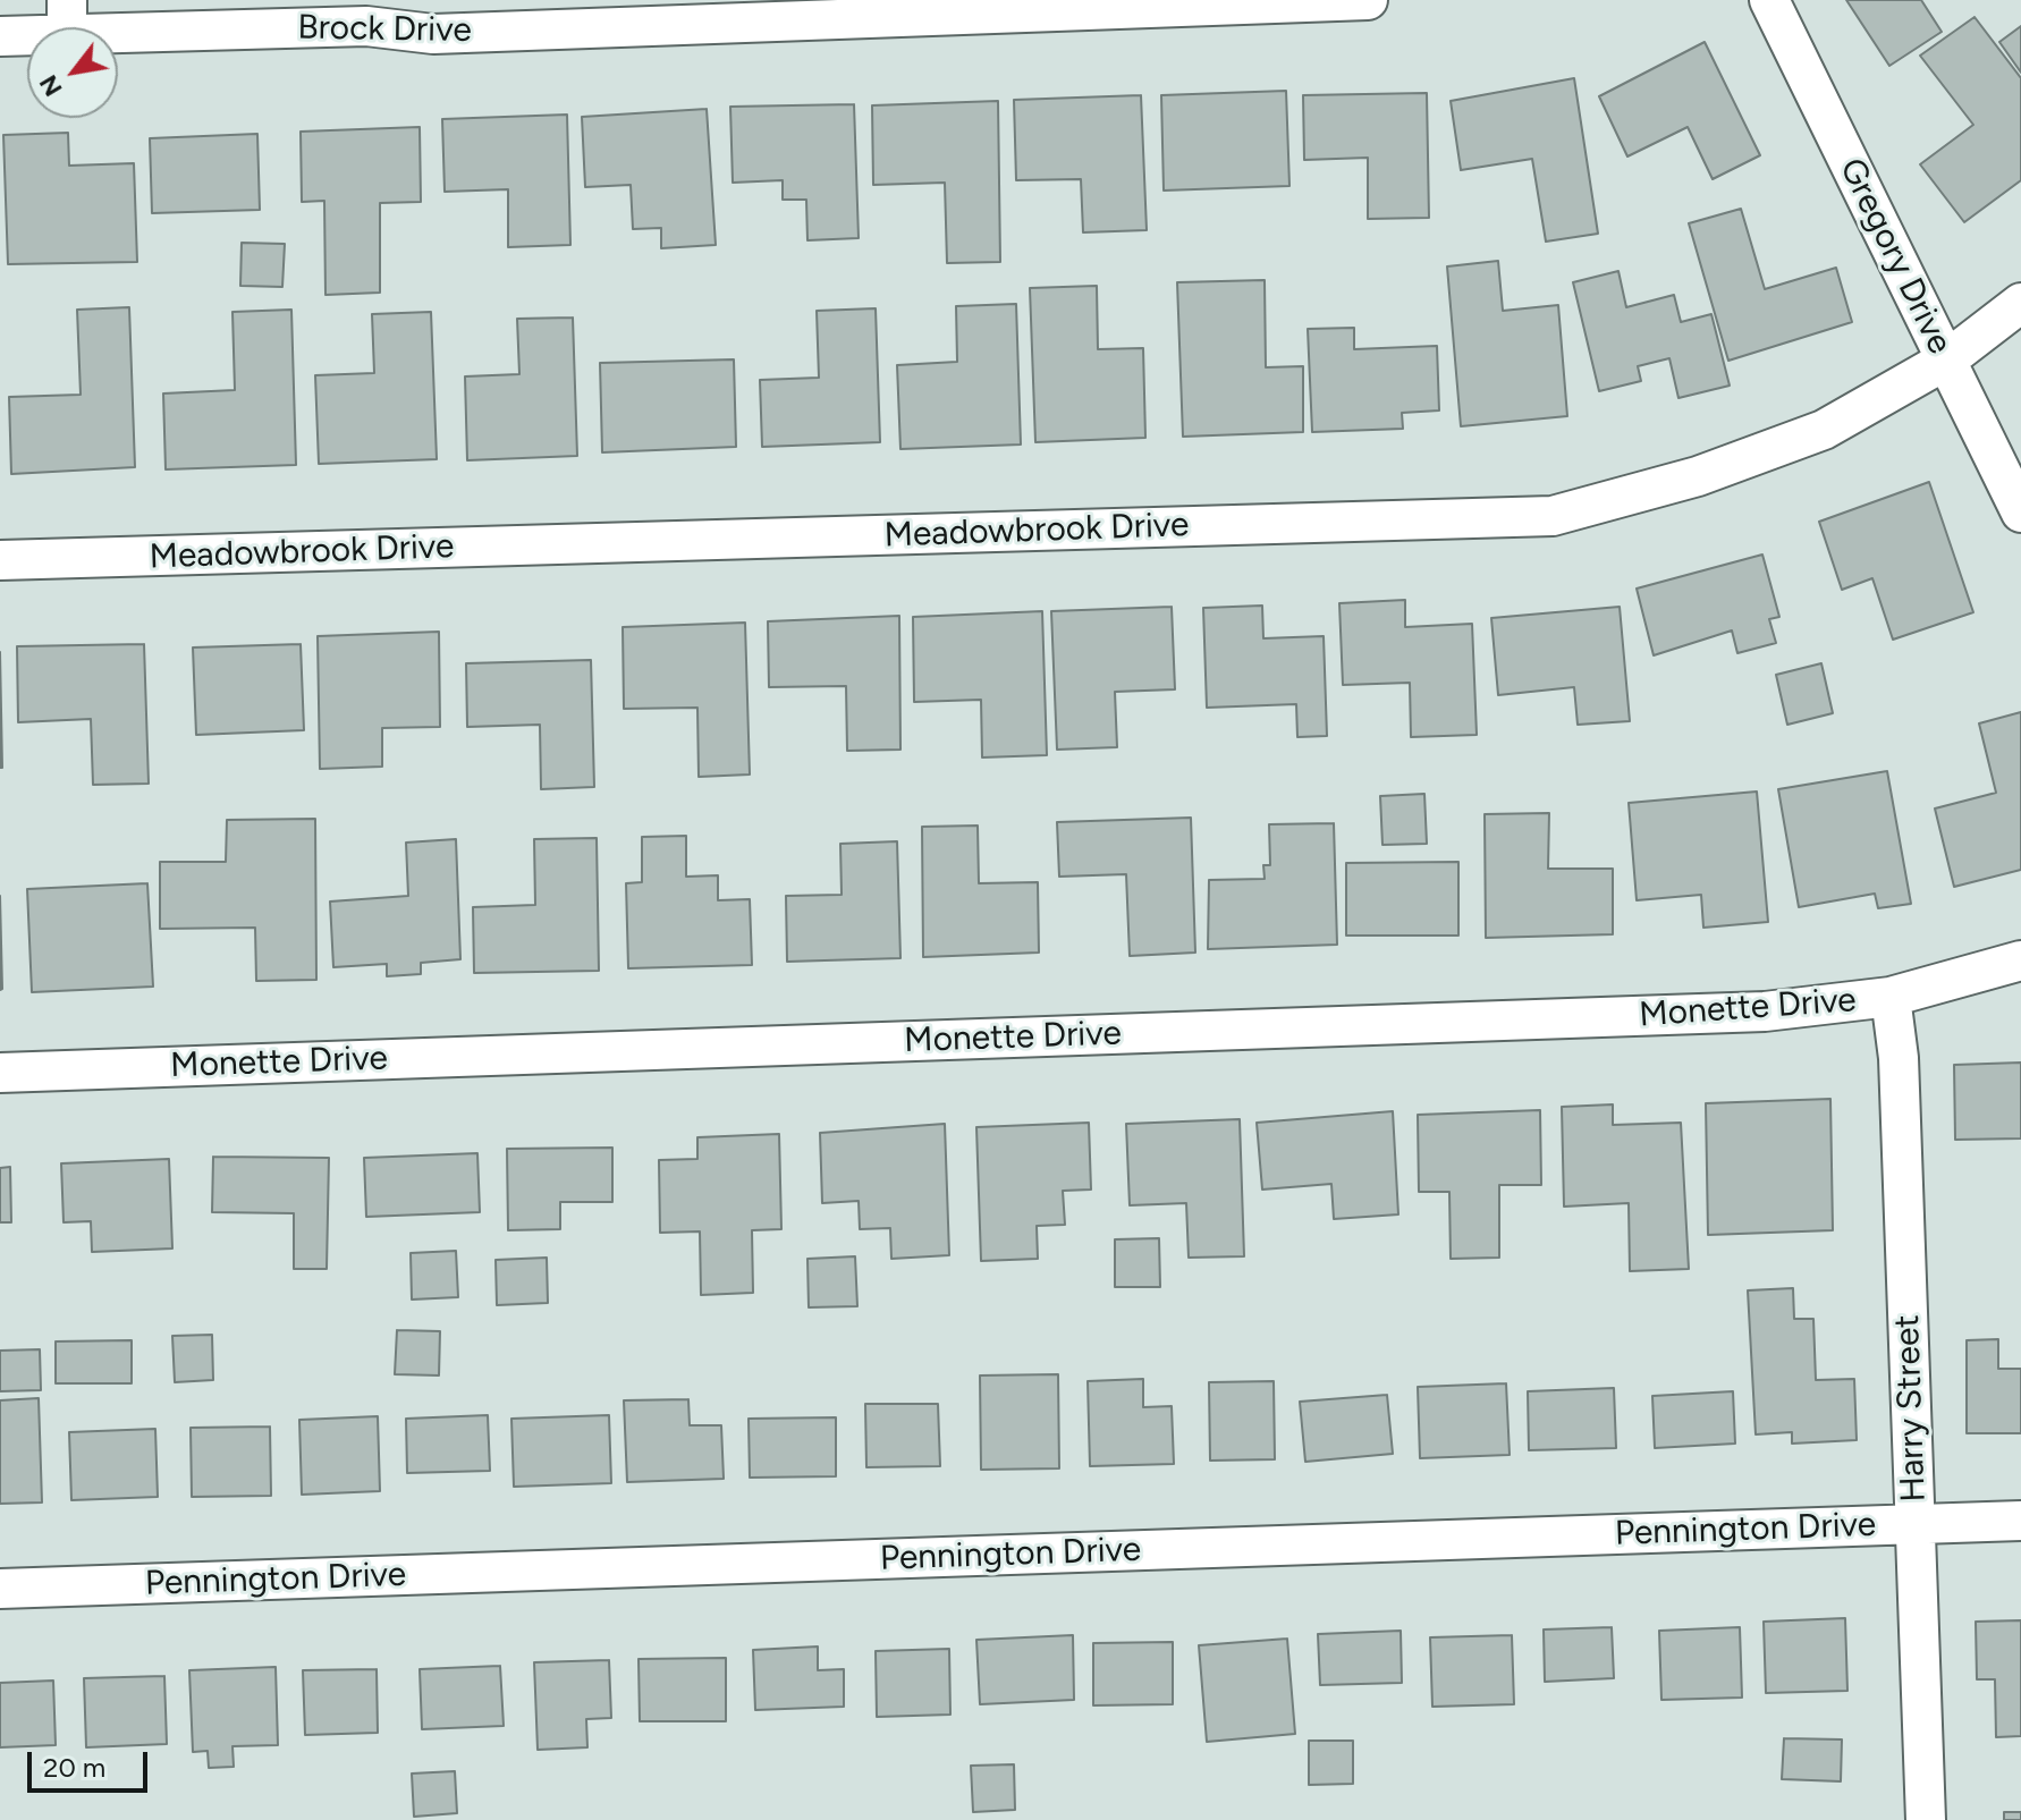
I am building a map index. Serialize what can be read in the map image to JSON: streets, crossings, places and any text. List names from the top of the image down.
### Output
{
  "streets": {
    "street": [
      "Brock Drive",
      "Gregory Drive",
      "Meadowbrook Drive",
      "Monette Drive",
      "Harry Street",
      "Pennington Drive"
    ]
  },
  "crossings": [
    ["Gregory Drive", "Meadowbrook Drive"],
    ["Monette Drive", "Harry Street"],
    ["Harry Street", "Pennington Drive"]
  ],
  "scale_bar": "20 m",
  "north": "bottom left"
}
